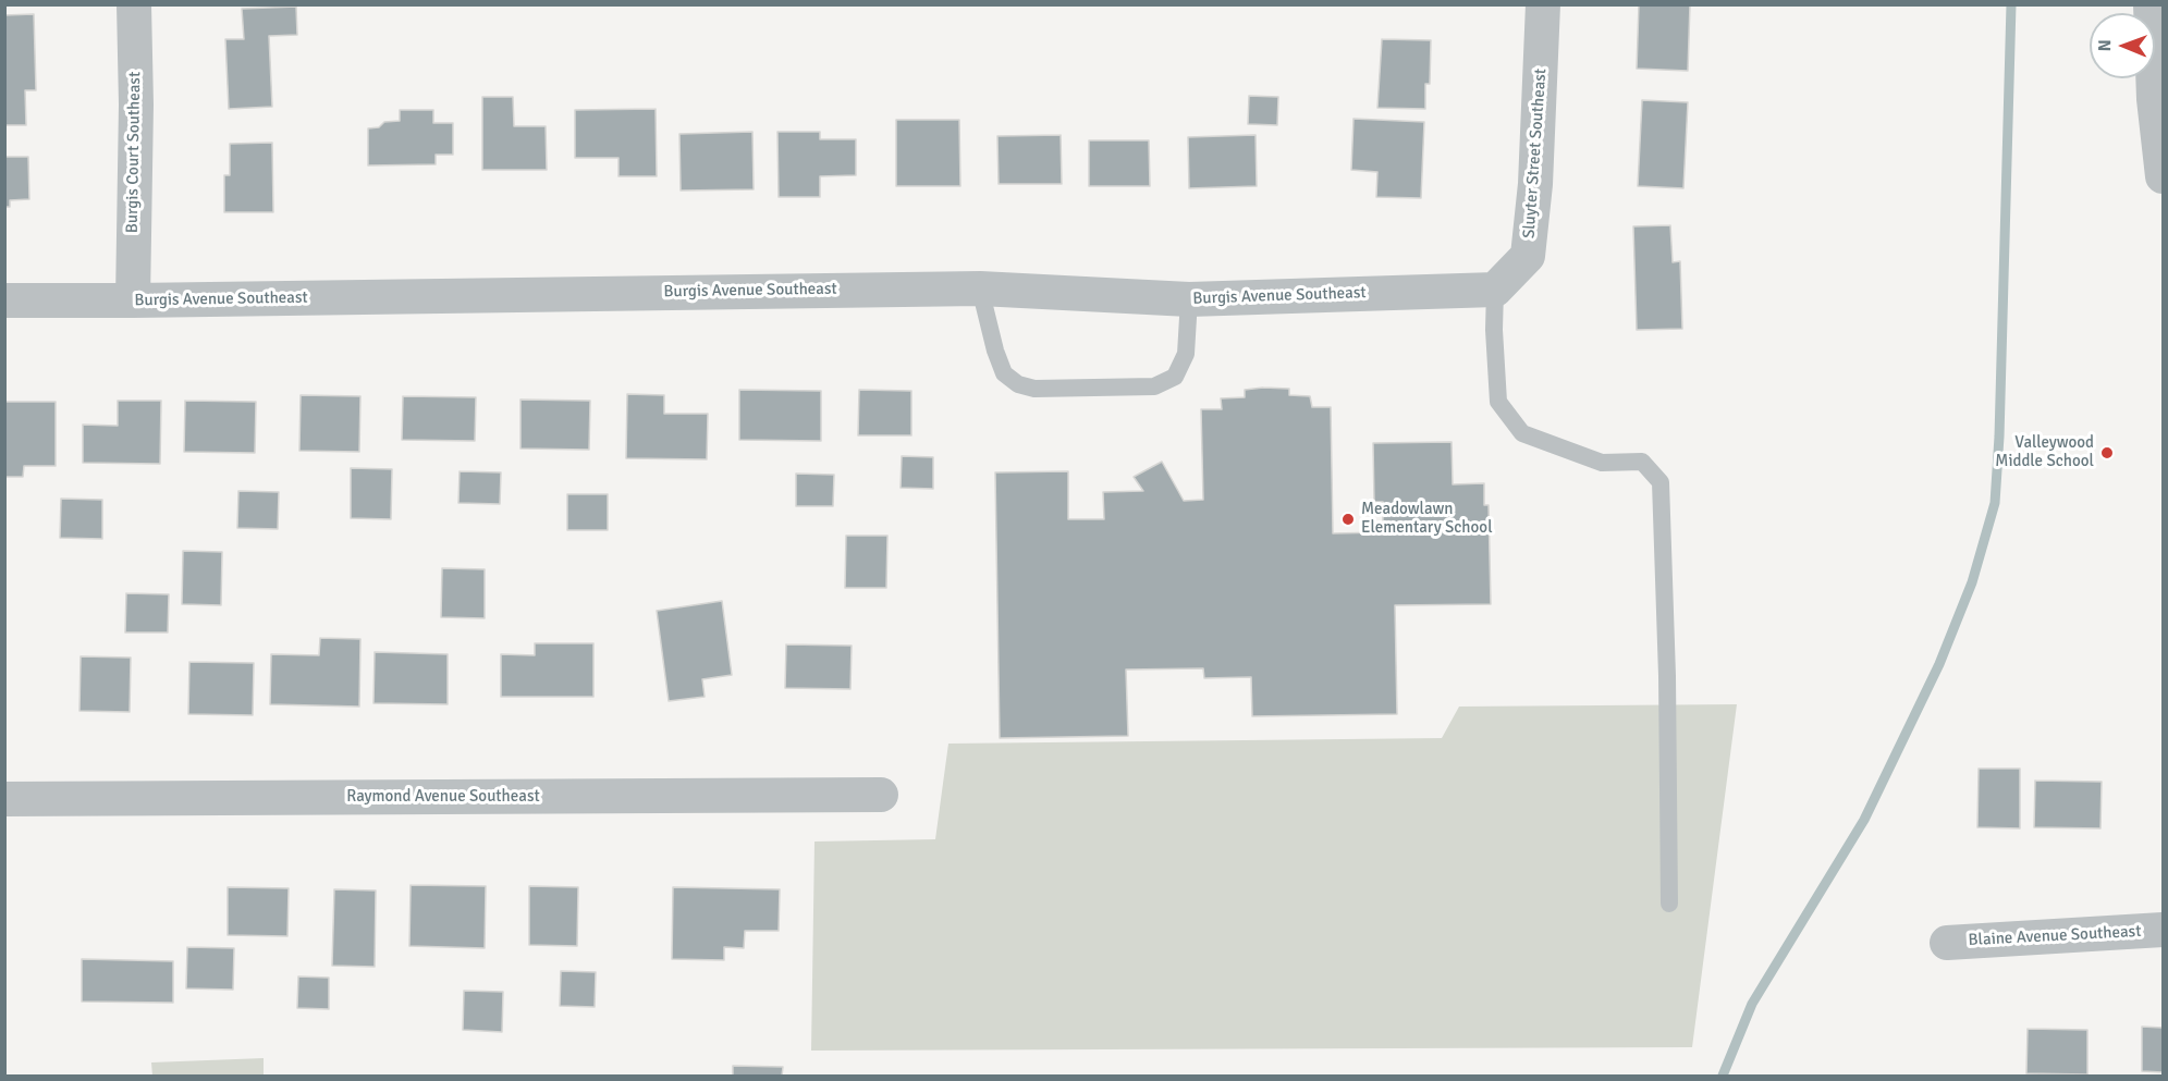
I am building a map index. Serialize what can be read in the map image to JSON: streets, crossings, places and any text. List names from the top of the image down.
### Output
{
  "streets": {
    "street": [
      "Burgis Court Southeast",
      "Sluyter Street Southeast",
      "Burgis Avenue Southeast",
      "Raymond Avenue Southeast",
      "Blaine Avenue Southeast"
    ]
  },
  "crossings": [
    ["Burgis Court Southeast", "Burgis Avenue Southeast"],
    ["Sluyter Street Southeast", "Burgis Avenue Southeast"]
  ],
  "places": ["Valleywood Middle School", "Meadowlawn Elementary School"],
  "north": "left"
}
